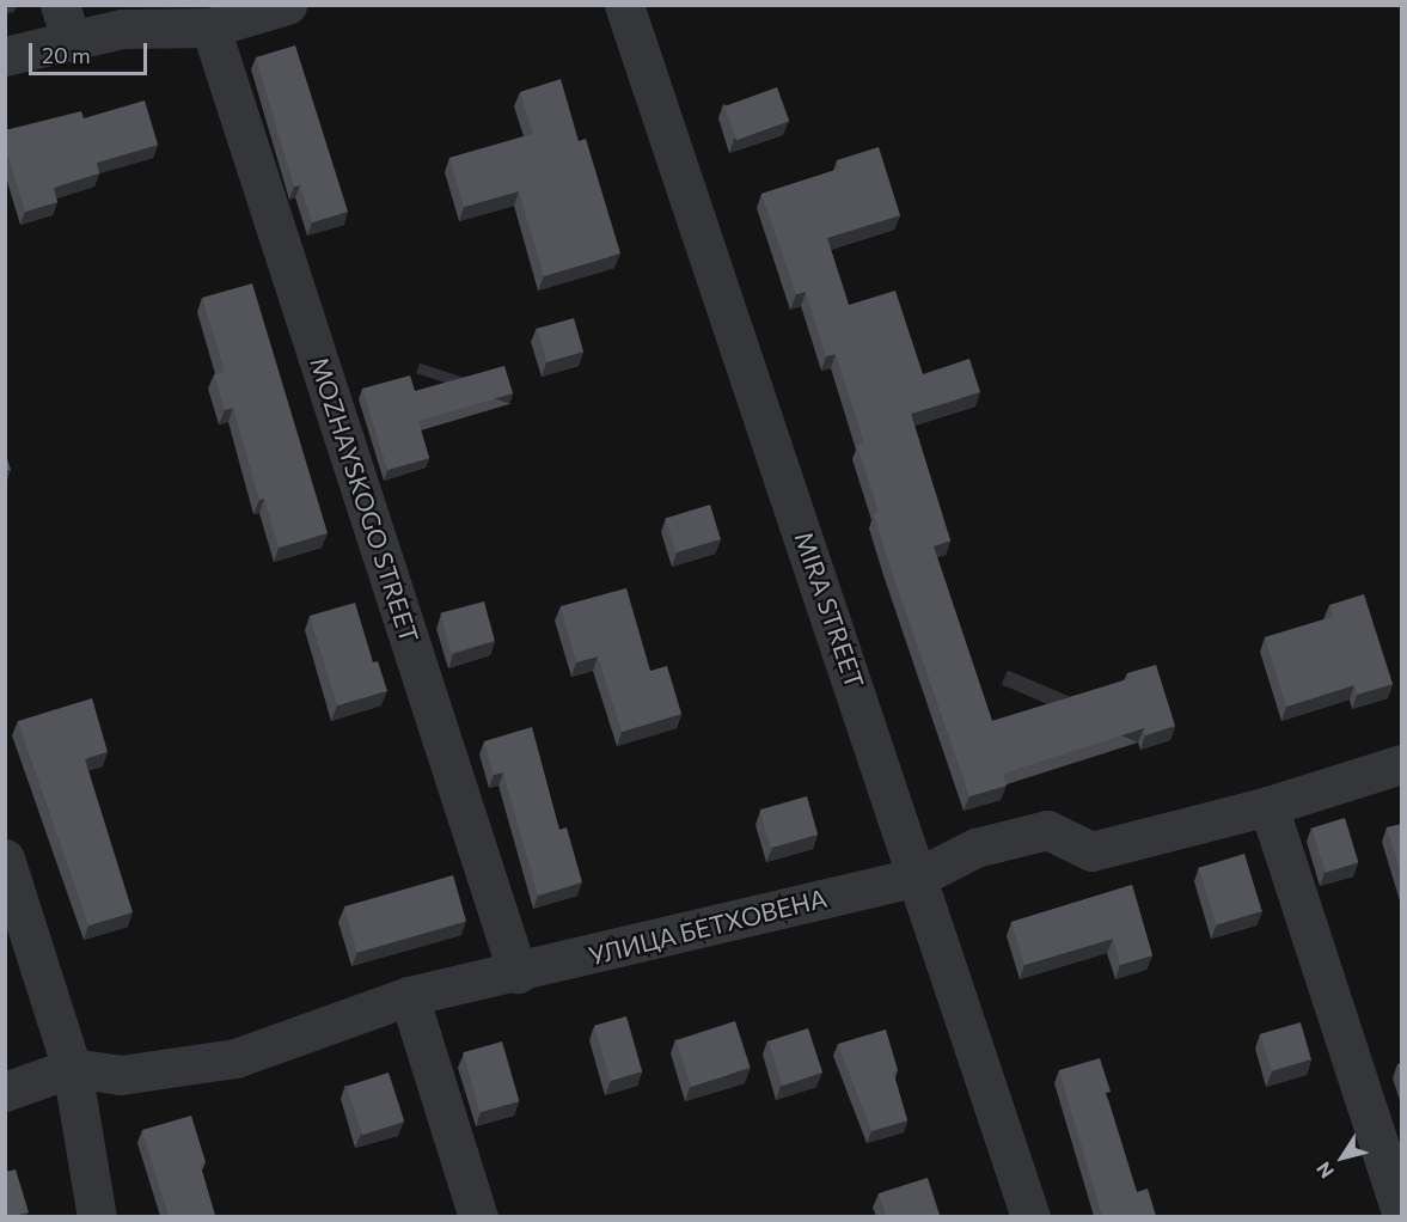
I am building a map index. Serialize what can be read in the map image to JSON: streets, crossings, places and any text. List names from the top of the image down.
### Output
{
  "streets": {
    "street": ["MOZHAYSKOGO STREET", "MIRA STREET", "УЛИЦА БЕТХОВЕНА"]
  },
  "crossings": [
    ["MOZHAYSKOGO STREET", "УЛИЦА БЕТХОВЕНА"],
    ["MIRA STREET", "УЛИЦА БЕТХОВЕНА"]
  ],
  "scale_bar": "20 m",
  "north": "bottom left"
}
